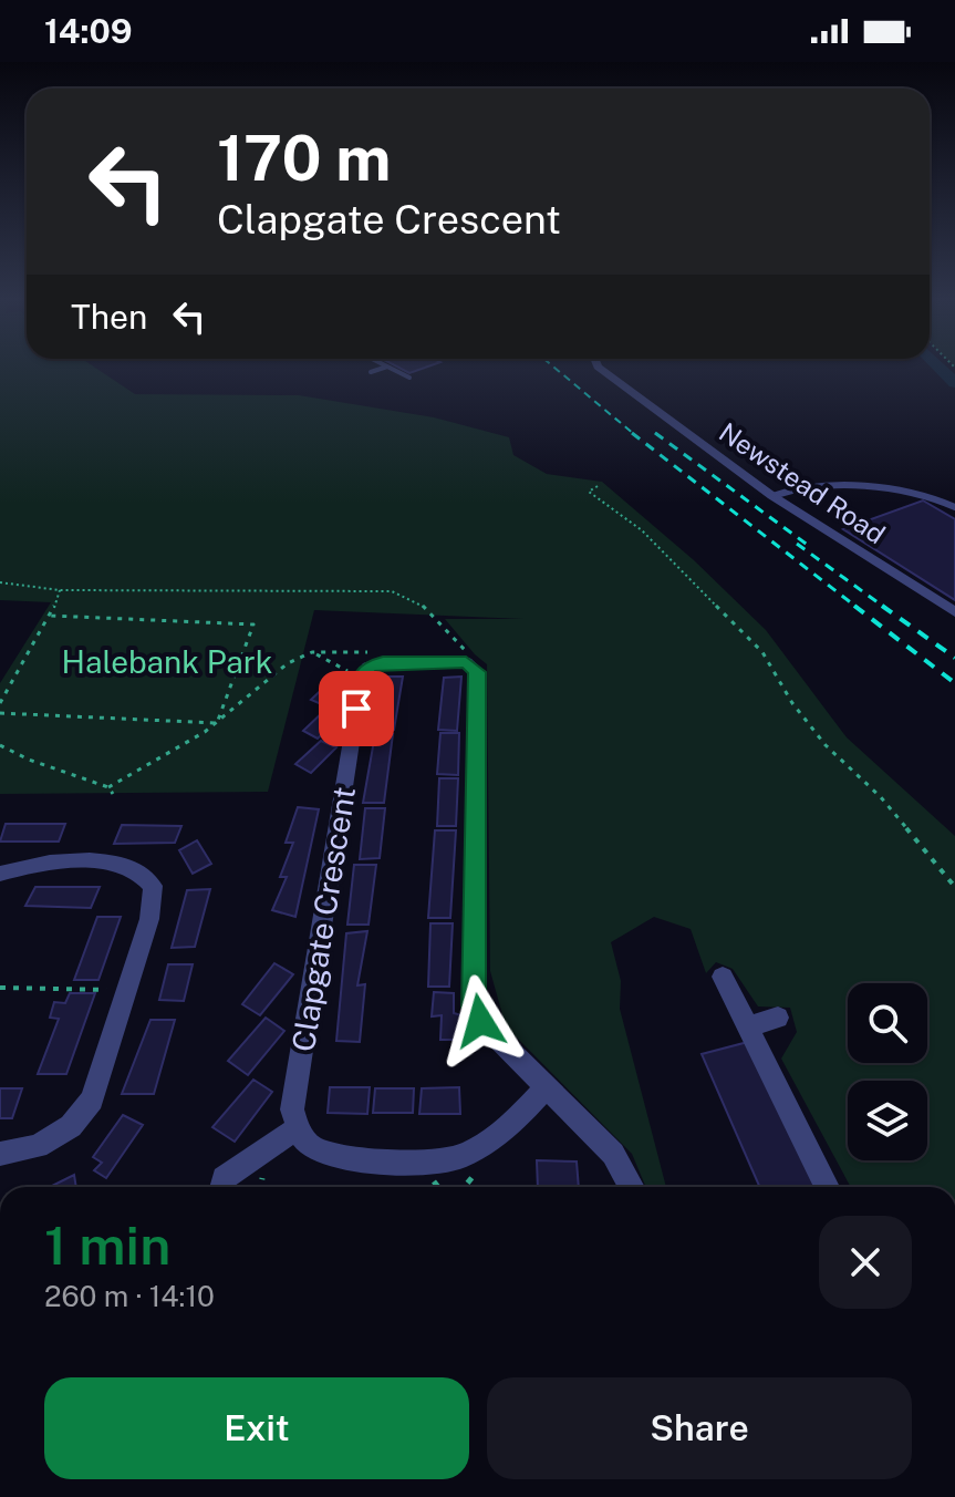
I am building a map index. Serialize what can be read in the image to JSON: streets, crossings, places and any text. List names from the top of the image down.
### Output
{
  "streets": {
    "street": ["Newstead Road", "Clapgate Crescent"]
  },
  "parks": ["Halebank Park"],
  "page": {
    "status": "14:09",
    "turn": ["170 m", "Clapgate Crescent"],
    "then": "Then",
    "heading": ["1 min", "260 m · 14:10"],
    "buttons": ["Exit", "Share"]
  }
}
